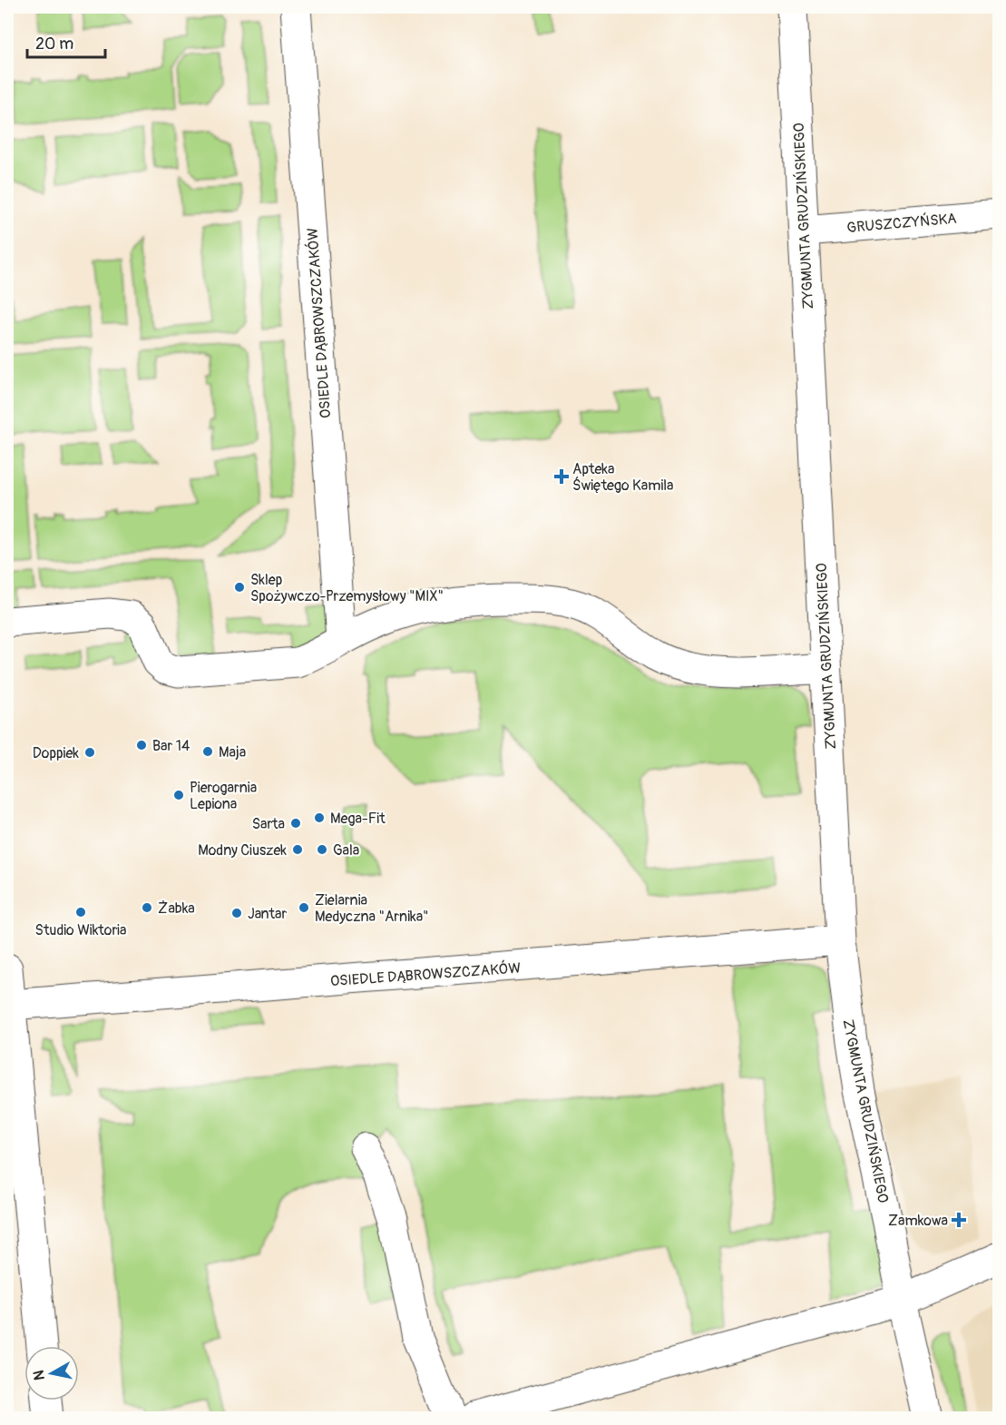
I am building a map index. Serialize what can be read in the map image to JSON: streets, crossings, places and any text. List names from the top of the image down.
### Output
{
  "streets": {
    "street": ["ZYGMUNTA GRUDZIŃSKIEGO", "GRUSZCZYŃSKA", "OSIEDLE DĄBROWSZCZAKÓW"]
  },
  "crossings": [
    ["ZYGMUNTA GRUDZIŃSKIEGO", "GRUSZCZYŃSKA"],
    ["ZYGMUNTA GRUDZIŃSKIEGO", "OSIEDLE DĄBROWSZCZAKÓW"]
  ],
  "places": {
    "health": ["Apteka Świętego Kamila", "Zamkowa"],
    "other": [
      "Sklep Spożywczo-Przemysłowy \"MIX\"",
      "Bar 14",
      "Maja",
      "Doppiek",
      "Pierogarnia Lepiona",
      "Mega-Fit",
      "Sarta",
      "Modny Ciuszek",
      "Gala",
      "Żabka",
      "Zielarnia Medyczna \"Arnika\"",
      "Studio Wiktoria",
      "Jantar"
    ]
  },
  "scale_bar": "20 m",
  "north": "left"
}
